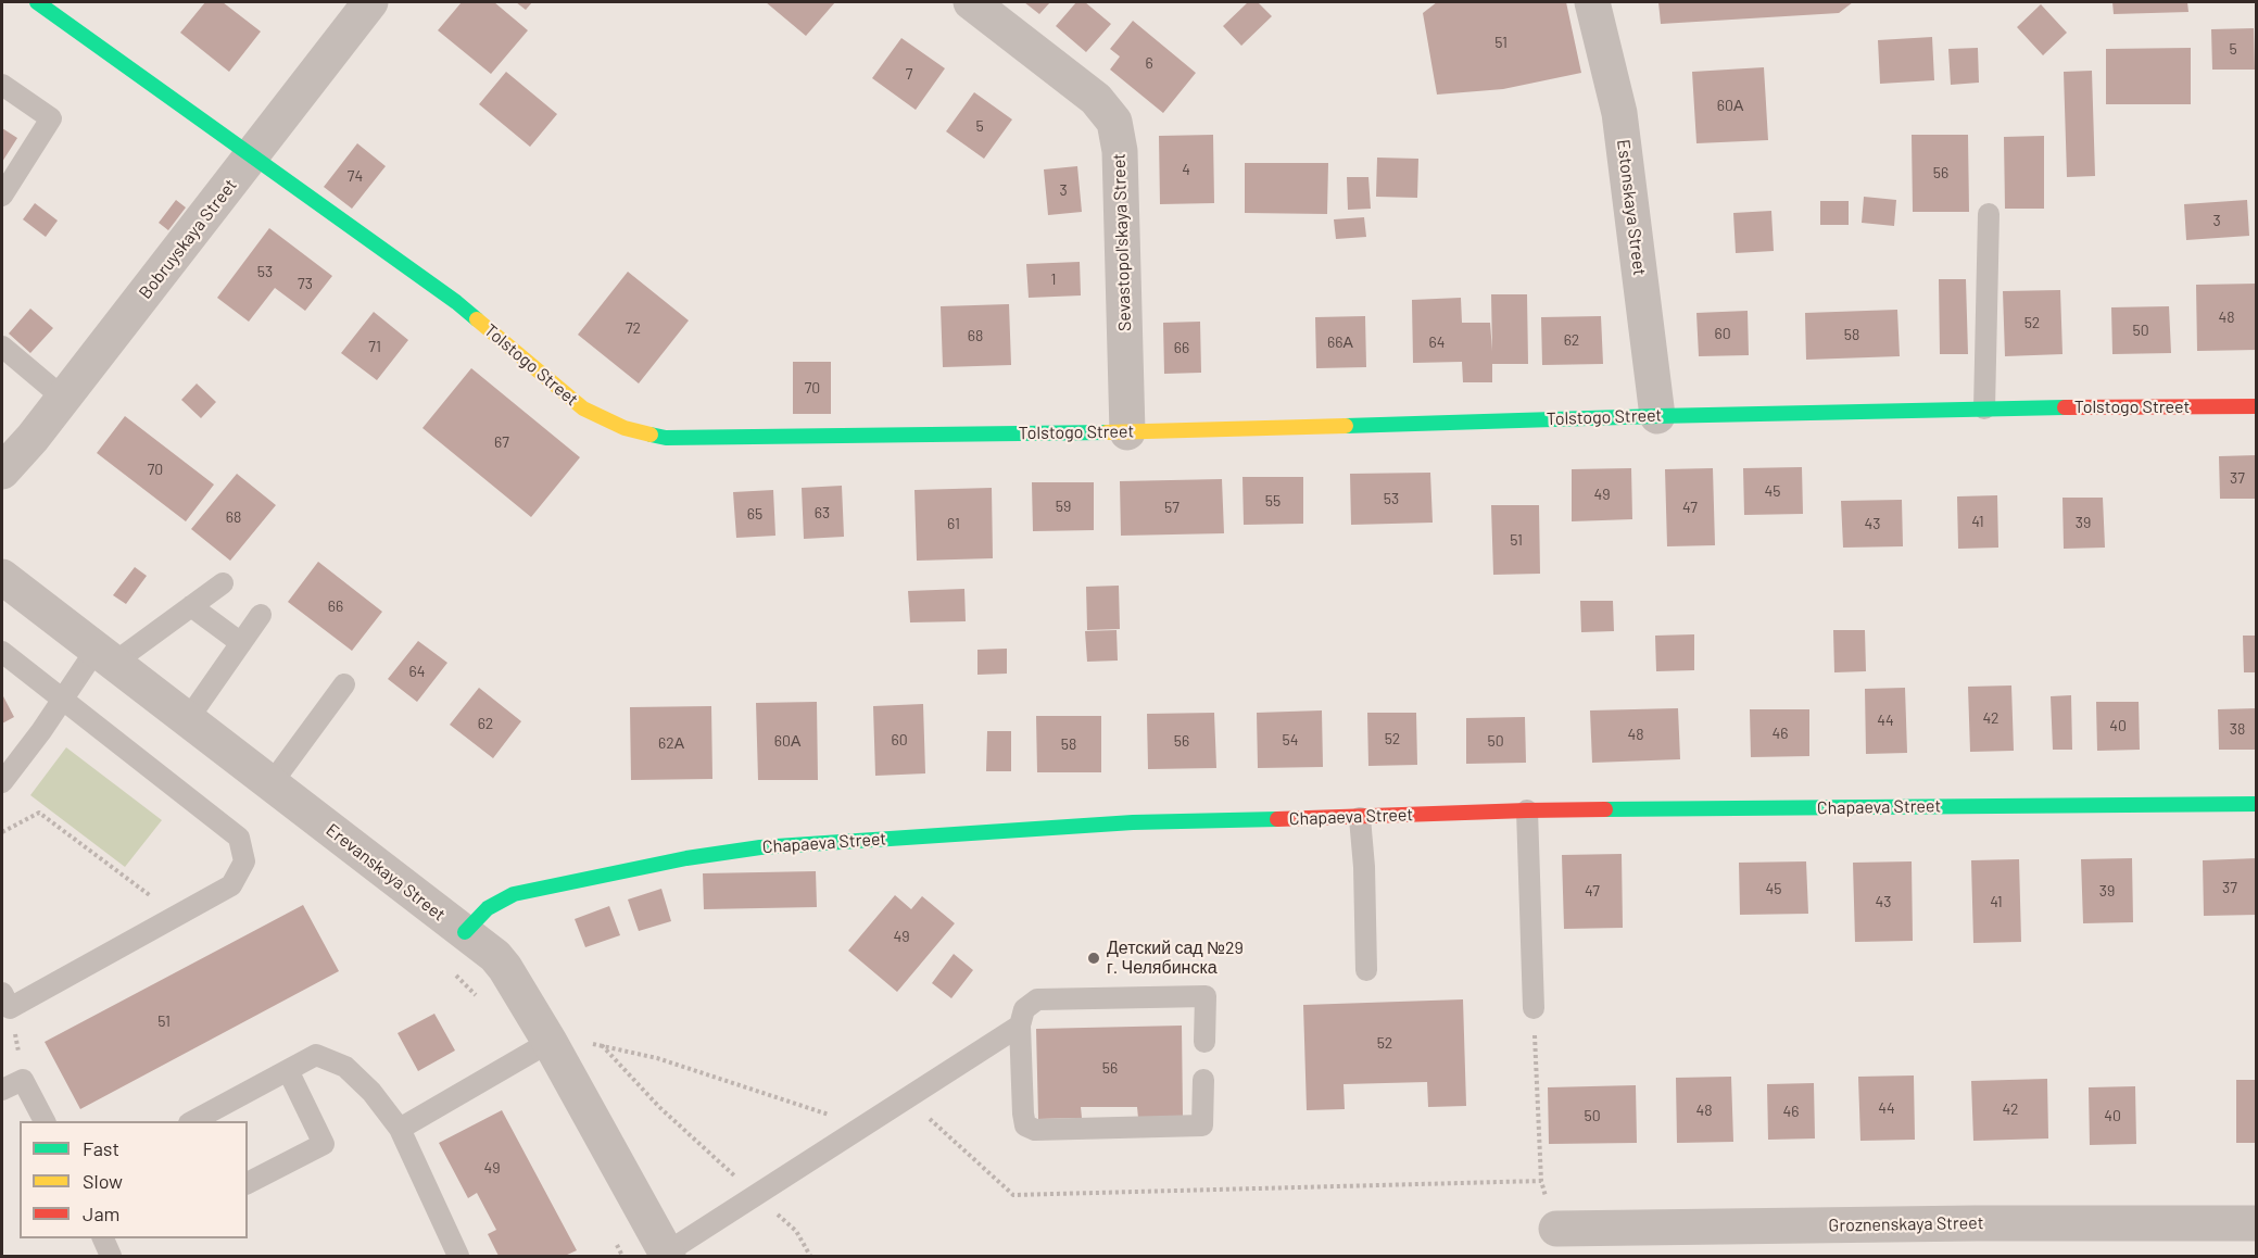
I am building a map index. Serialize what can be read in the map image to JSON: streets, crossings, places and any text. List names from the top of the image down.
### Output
{
  "streets": {
    "street": [
      "Estonskaya Street",
      "Bobruyskaya Street",
      "Sevastopol'skaya Street",
      "Tolstogo Street",
      "Chapaeva Street",
      "Erevanskaya Street",
      "Groznenskaya Street"
    ]
  },
  "crossings": [
    ["Estonskaya Street", "Tolstogo Street"],
    ["Bobruyskaya Street", "Tolstogo Street"],
    ["Sevastopol'skaya Street", "Tolstogo Street"],
    ["Chapaeva Street", "Erevanskaya Street"]
  ],
  "places": ["Детский сад №29 г. Челябинска"],
  "house_numbers": [
    "51",
    "5",
    "6",
    "7",
    "60А",
    "5",
    "4",
    "56",
    "74",
    "3",
    "3",
    "53",
    "1",
    "73",
    "48",
    "52",
    "72",
    "50",
    "60",
    "58",
    "68",
    "62",
    "66А",
    "64",
    "71",
    "66",
    "70",
    "67",
    "70",
    "37",
    "45",
    "49",
    "53",
    "55",
    "59",
    "57",
    "47",
    "63",
    "65",
    "68",
    "41",
    "39",
    "61",
    "43",
    "51",
    "66",
    "64",
    "42",
    "44",
    "62",
    "40",
    "38",
    "46",
    "48",
    "52",
    "60",
    "54",
    "60А",
    "56",
    "50",
    "62А",
    "58",
    "37",
    "45",
    "47",
    "39",
    "43",
    "41",
    "49",
    "51",
    "52",
    "56",
    "44",
    "42",
    "48",
    "46",
    "50",
    "40",
    "49"
  ],
  "legend": ["Fast", "Slow", "Jam"]
}
